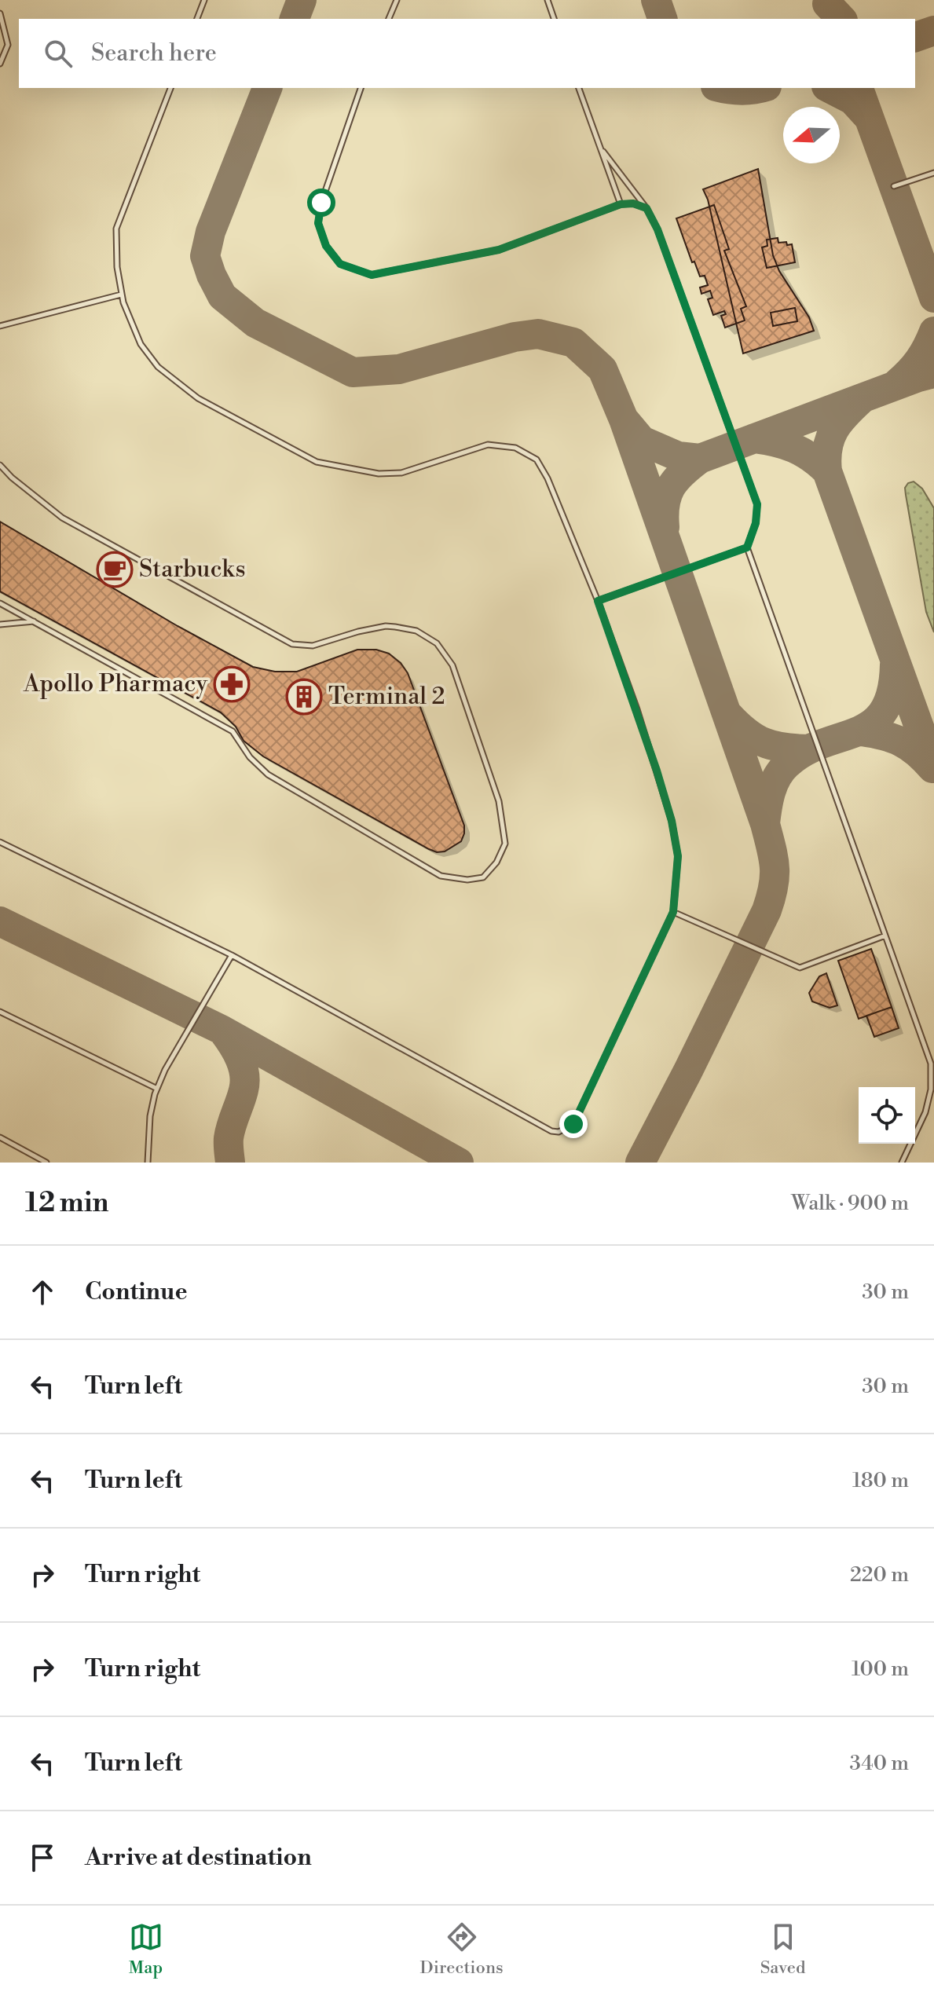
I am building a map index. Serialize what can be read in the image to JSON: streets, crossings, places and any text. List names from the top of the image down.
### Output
{
  "places": {
    "cafe": ["Starbucks"],
    "pharmacy": ["Apollo Pharmacy"],
    "building": ["Terminal 2"]
  },
  "north": "left",
  "page": {
    "search": "Search here",
    "heading": ["12 min", "Walk · 900 m"],
    "list": [
      ["Continue", "30 m"],
      ["Turn left", "30 m"],
      ["Turn left", "180 m"],
      ["Turn right", "220 m"],
      ["Turn right", "100 m"],
      ["Turn left", "340 m"],
      "Arrive at destination"
    ],
    "nav": ["Map", "Directions", "Saved"]
  }
}
